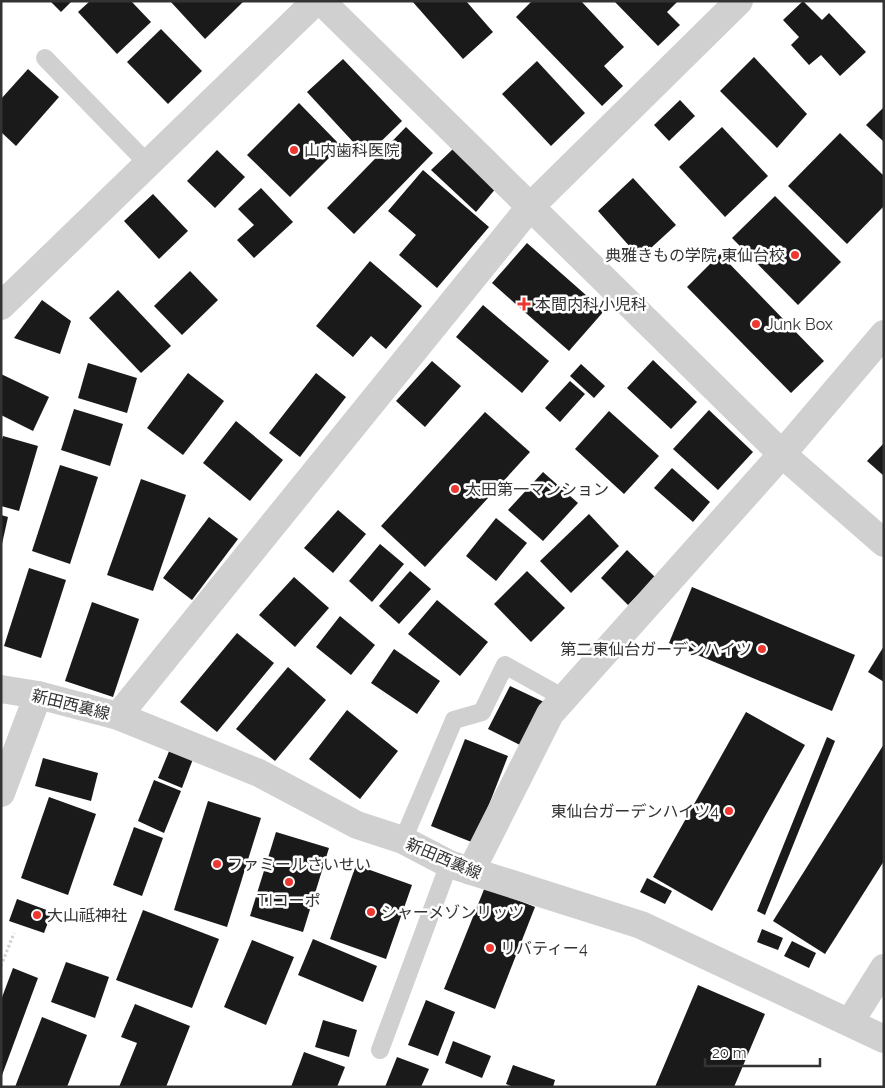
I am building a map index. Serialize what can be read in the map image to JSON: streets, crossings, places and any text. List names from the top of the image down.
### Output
{
  "streets": {
    "street": ["新田西裏線"]
  },
  "places": {
    "other": [
      "山内歯科医院",
      "典雅きもの学院 東仙台校",
      "Junk Box",
      "太田第一マンション",
      "第二東仙台ガーデンハイツ",
      "東仙台ガーデンハイツ4",
      "ファミールさいせい",
      "T.Iコーポ",
      "シャーメゾンリッツ",
      "大山祗神社",
      "リバティー4"
    ],
    "health": ["本間内科小児科"]
  },
  "scale_bar": "20 m"
}
